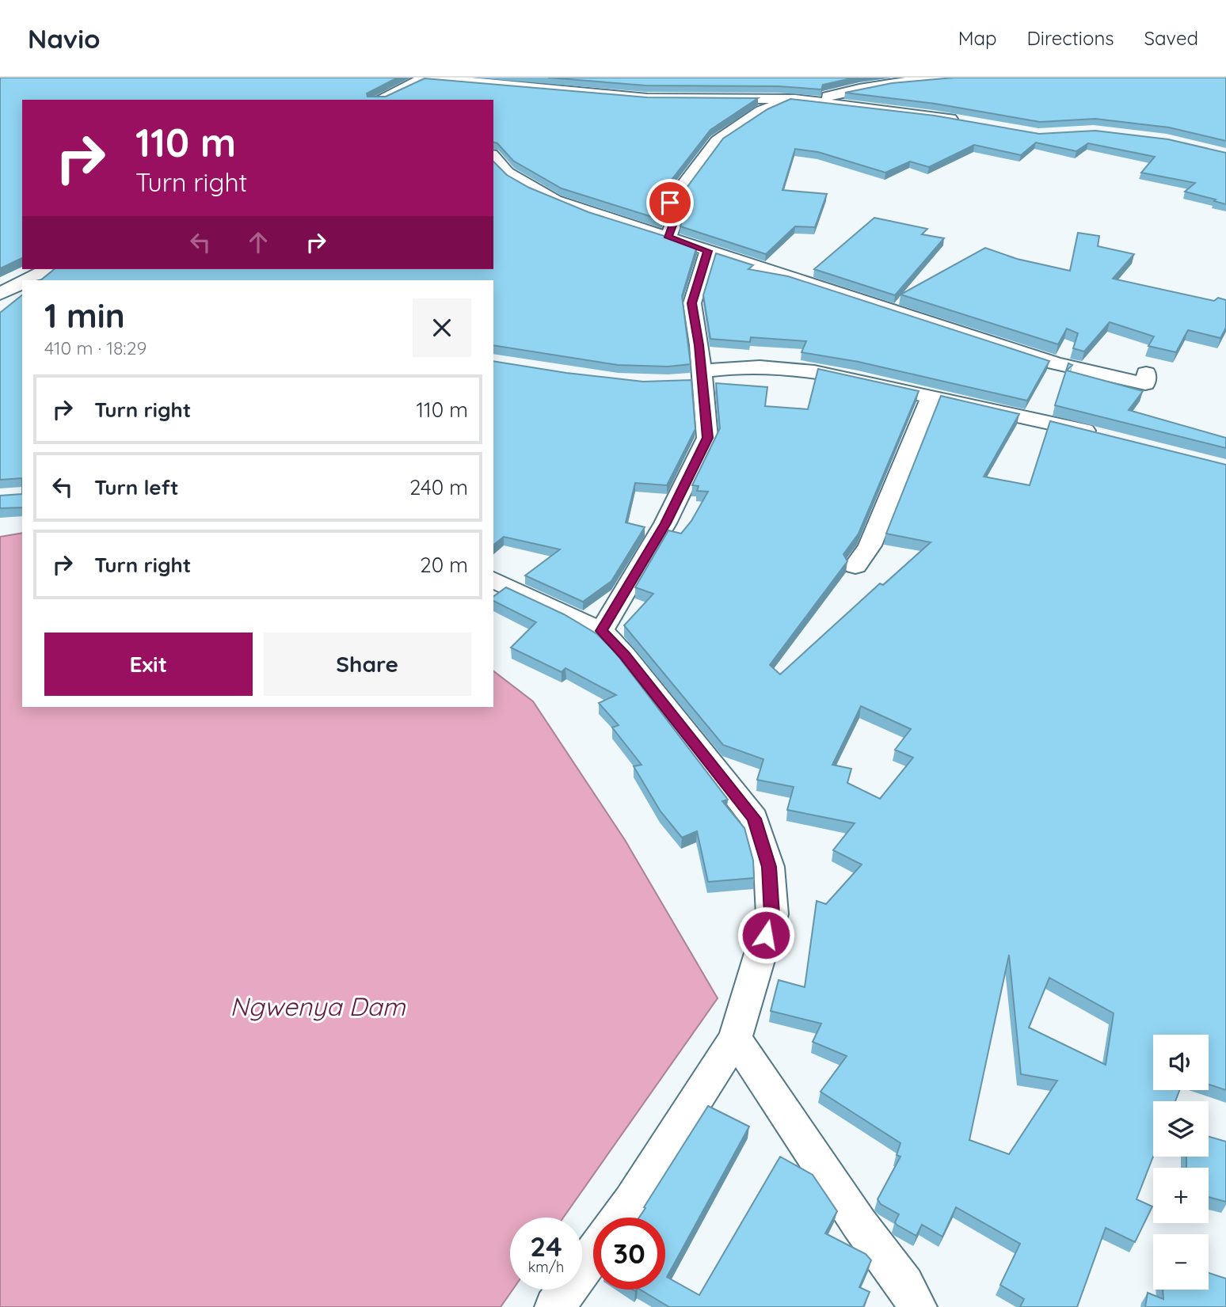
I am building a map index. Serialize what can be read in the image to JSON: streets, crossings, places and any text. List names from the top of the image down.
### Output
{
  "water": ["Ngwenya Dam"],
  "page": {
    "header": "Navio",
    "nav": ["Map", "Directions", "Saved"],
    "turn": ["110 m", "Turn right"],
    "heading": ["1 min", "410 m · 18:29"],
    "list": [
      {
        "name": "Turn right",
        "value": "110 m"
      },
      {
        "name": "Turn left",
        "value": "240 m"
      },
      {
        "name": "Turn right",
        "value": "20 m"
      }
    ],
    "buttons": ["Exit", "Share"],
    "map_buttons": ["+", "−"],
    "speed": "24 km/h",
    "limit": "30"
  }
}
